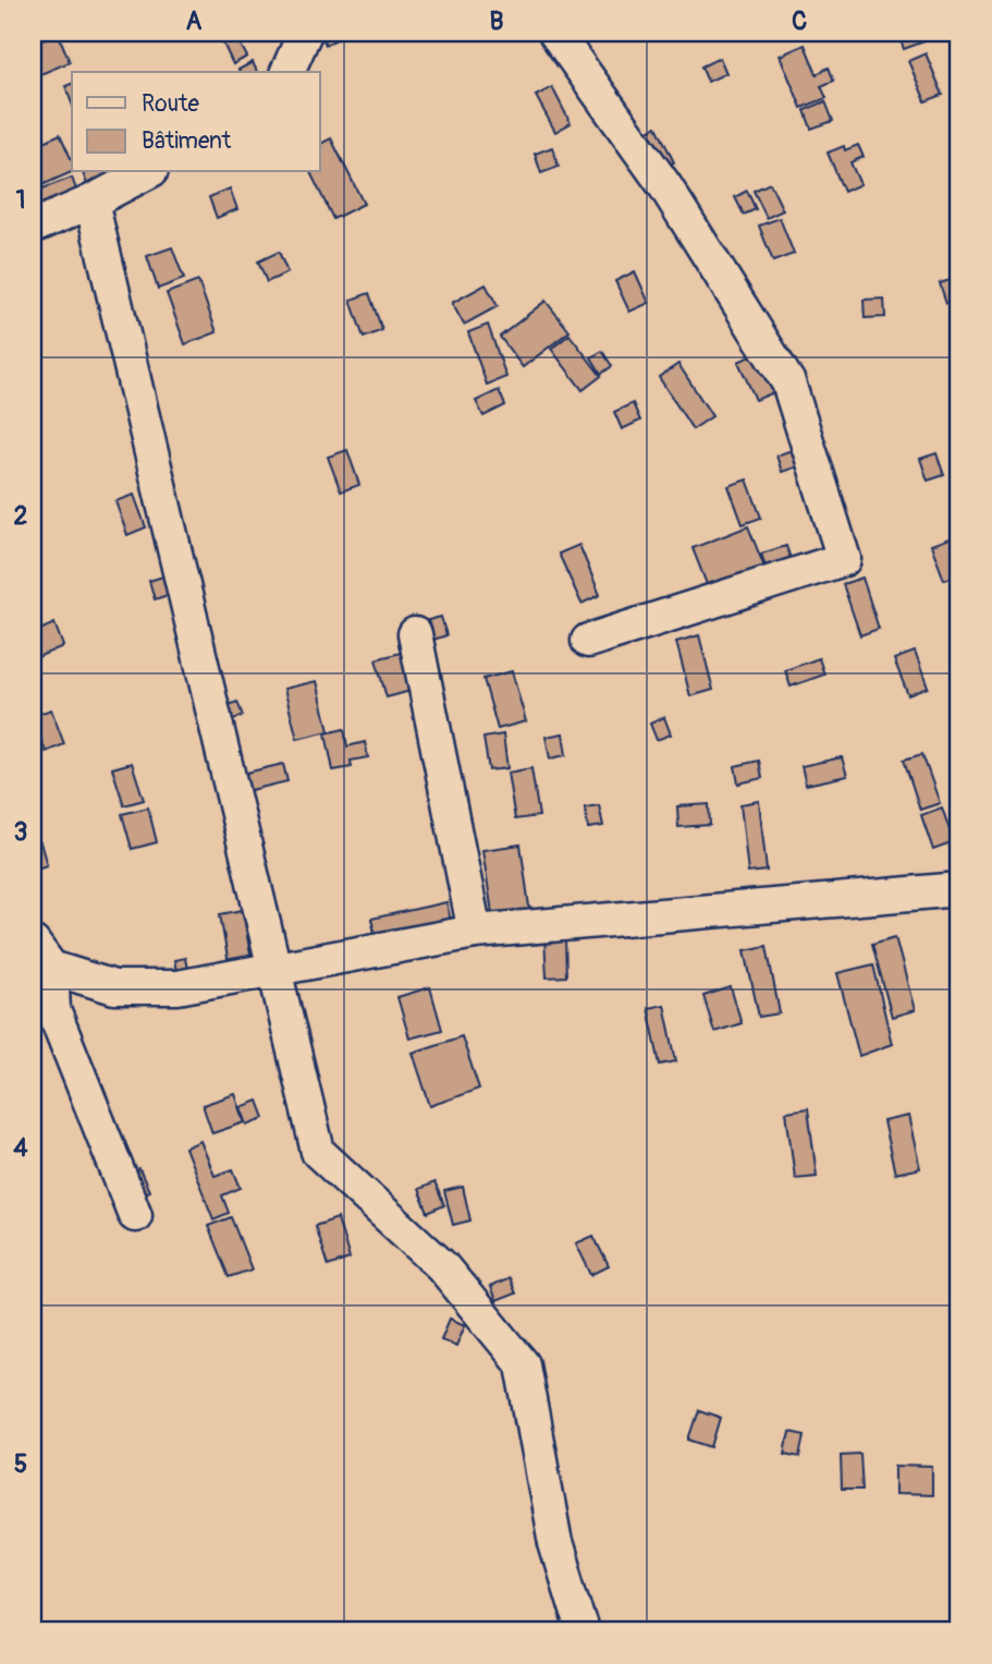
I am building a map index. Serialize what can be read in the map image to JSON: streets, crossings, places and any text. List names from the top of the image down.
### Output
{
  "legend": ["Route", "Bâtiment"],
  "grid": {
    "columns": ["A", "B", "C"],
    "rows": [
      "1",
      "2",
      "3",
      "4",
      "5"
    ]
  }
}
